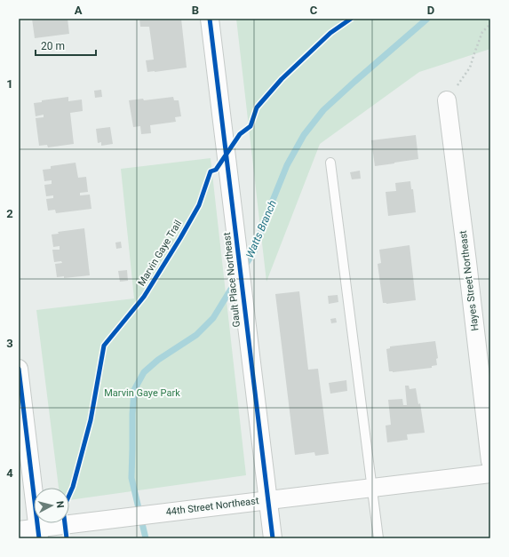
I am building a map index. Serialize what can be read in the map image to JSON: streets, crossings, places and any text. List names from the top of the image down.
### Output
{
  "streets": {
    "street": ["Gault Place Northeast", "Hayes Street Northeast", "44th Street Northeast"],
    "cycle path": ["Marvin Gaye Trail"]
  },
  "crossings": [
    ["Gault Place Northeast", "44th Street Northeast"]
  ],
  "water": ["Watts Branch"],
  "parks": ["Marvin Gaye Park"],
  "scale_bar": "20 m",
  "north": "right",
  "grid": {
    "columns": [
      "A",
      "B",
      "C",
      "D"
    ],
    "rows": [
      "1",
      "2",
      "3",
      "4"
    ]
  }
}
